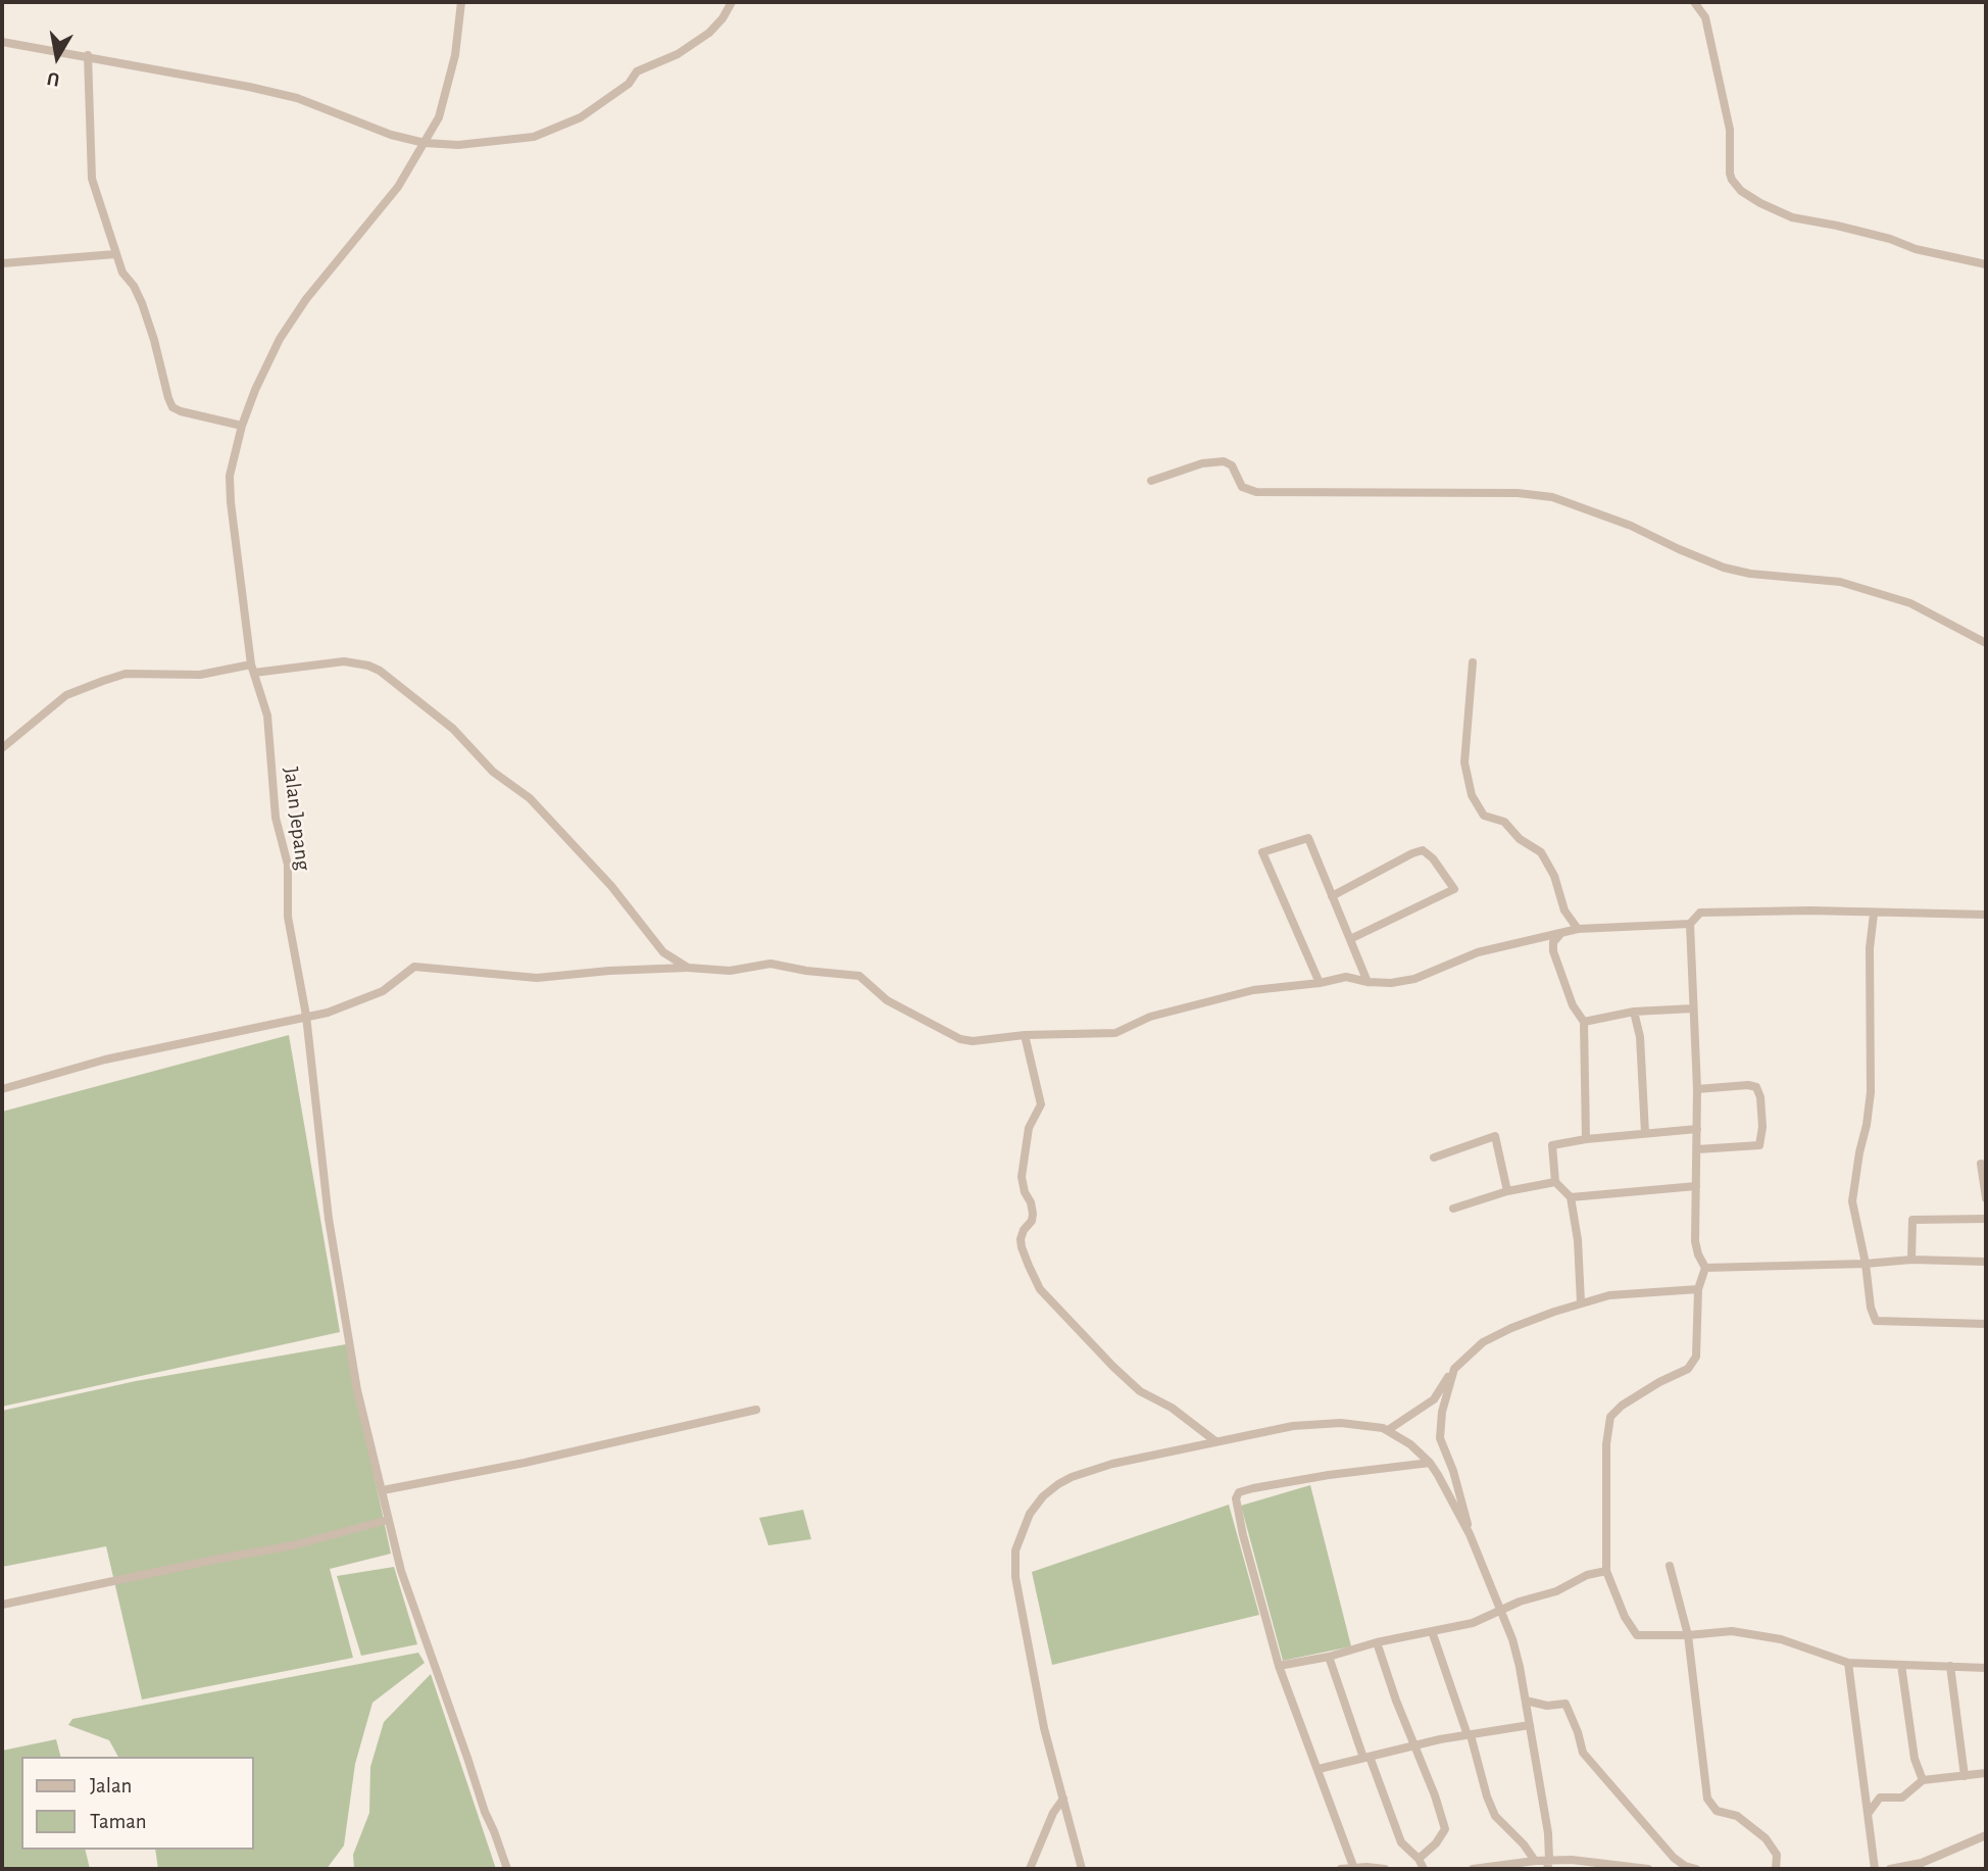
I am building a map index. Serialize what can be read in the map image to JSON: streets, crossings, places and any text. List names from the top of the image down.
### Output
{
  "streets": {
    "street": ["Jalan Jepang"]
  },
  "legend": ["Jalan", "Taman"],
  "north": "bottom"
}
